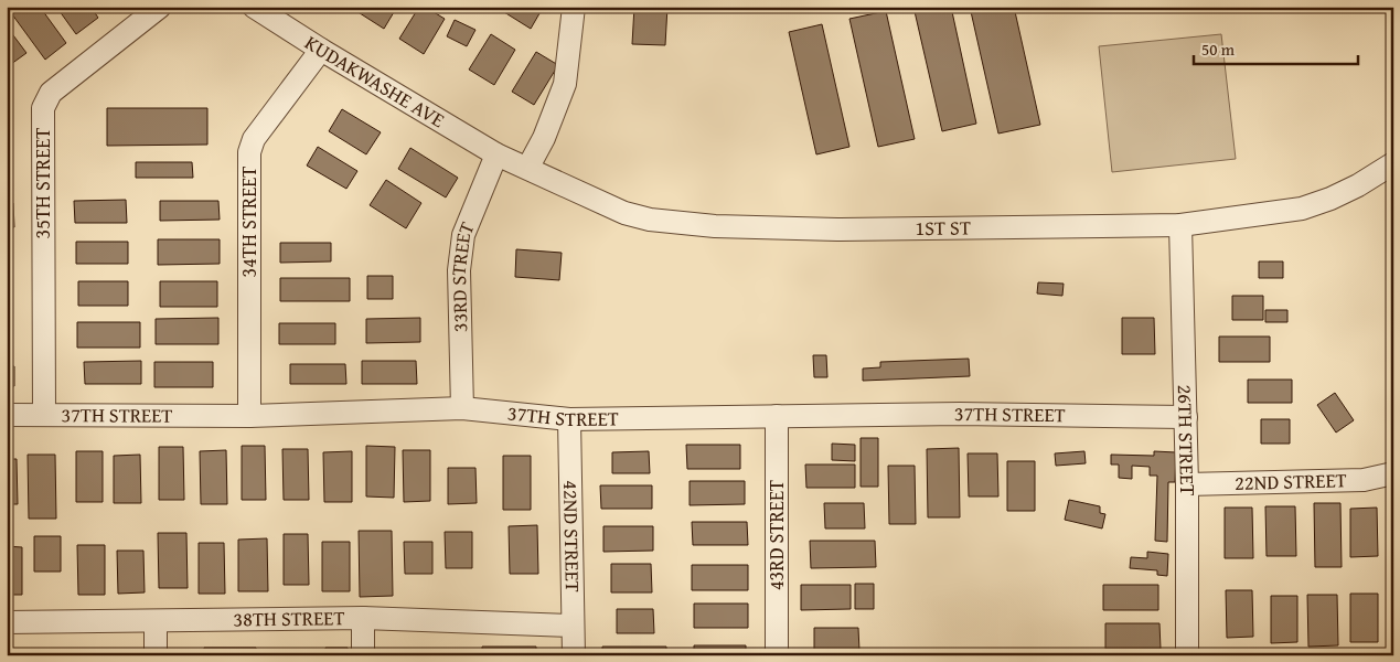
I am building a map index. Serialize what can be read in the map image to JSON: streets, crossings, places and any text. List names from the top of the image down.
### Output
{
  "streets": {
    "street": [
      "KUDAKWASHE AVE",
      "35TH STREET",
      "34TH STREET",
      "1ST ST",
      "33RD STREET",
      "37TH STREET",
      "26TH STREET",
      "22ND STREET",
      "43RD STREET",
      "42ND STREET",
      "38TH STREET"
    ]
  },
  "crossings": [
    ["KUDAKWASHE AVE", "34TH STREET"],
    ["KUDAKWASHE AVE", "1ST ST"],
    ["KUDAKWASHE AVE", "33RD STREET"],
    ["35TH STREET", "37TH STREET"],
    ["34TH STREET", "37TH STREET"],
    ["1ST ST", "33RD STREET"],
    ["1ST ST", "26TH STREET"],
    ["33RD STREET", "37TH STREET"],
    ["37TH STREET", "26TH STREET"],
    ["37TH STREET", "43RD STREET"],
    ["37TH STREET", "42ND STREET"],
    ["26TH STREET", "22ND STREET"],
    ["42ND STREET", "38TH STREET"]
  ],
  "scale_bar": "50 m"
}
